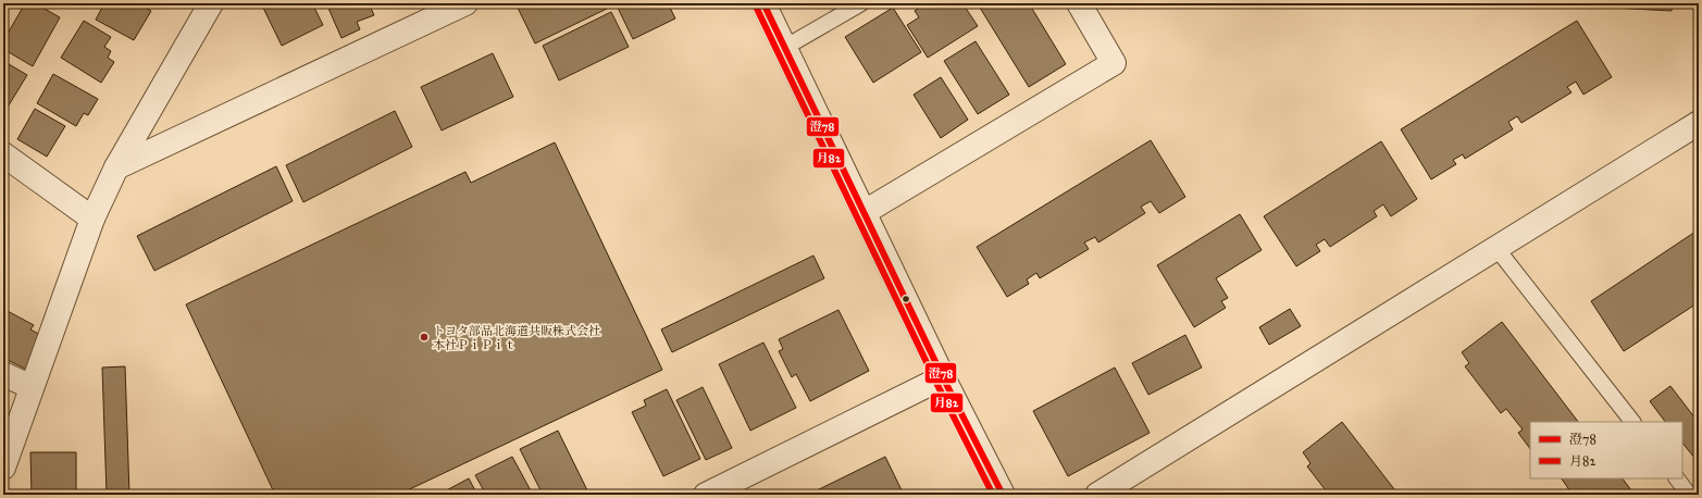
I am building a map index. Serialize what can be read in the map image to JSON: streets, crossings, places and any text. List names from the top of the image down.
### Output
{
  "places": ["トヨタ部品北海道共販株式会社 本社ＰｉＰｉｔ"],
  "lines": ["transit line 澄78", "transit line 月82"],
  "legend": ["澄78", "月82"]
}
